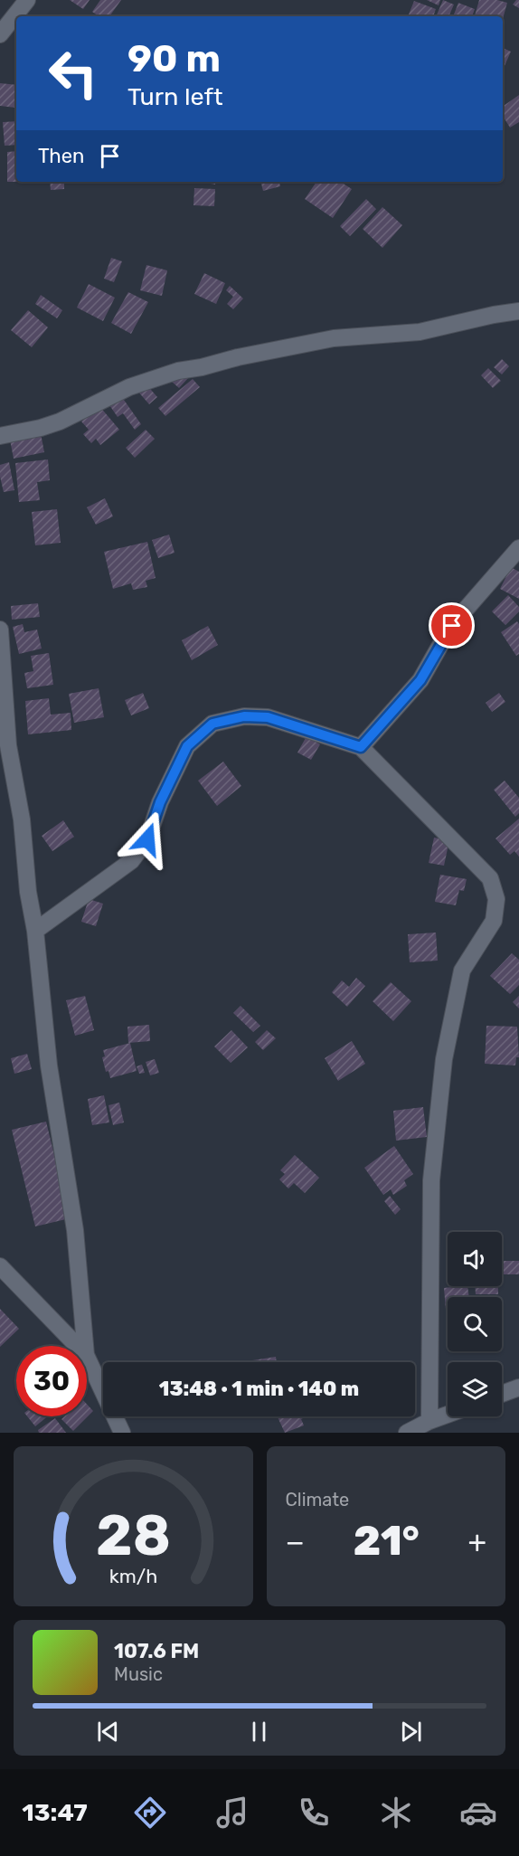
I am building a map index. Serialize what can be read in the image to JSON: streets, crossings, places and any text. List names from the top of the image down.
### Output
{
  "page": {
    "turn": ["90 m", "Turn left"],
    "then": "Then",
    "limit": "30",
    "trip": "13:48 · 1 min · 140 m",
    "tile": "Climate",
    "heat": ["−", "21°", "+"],
    "song": ["107.6 FM", "Music"],
    "tabs": "13:47",
    "gauge": ["28", "km/h"]
  }
}
